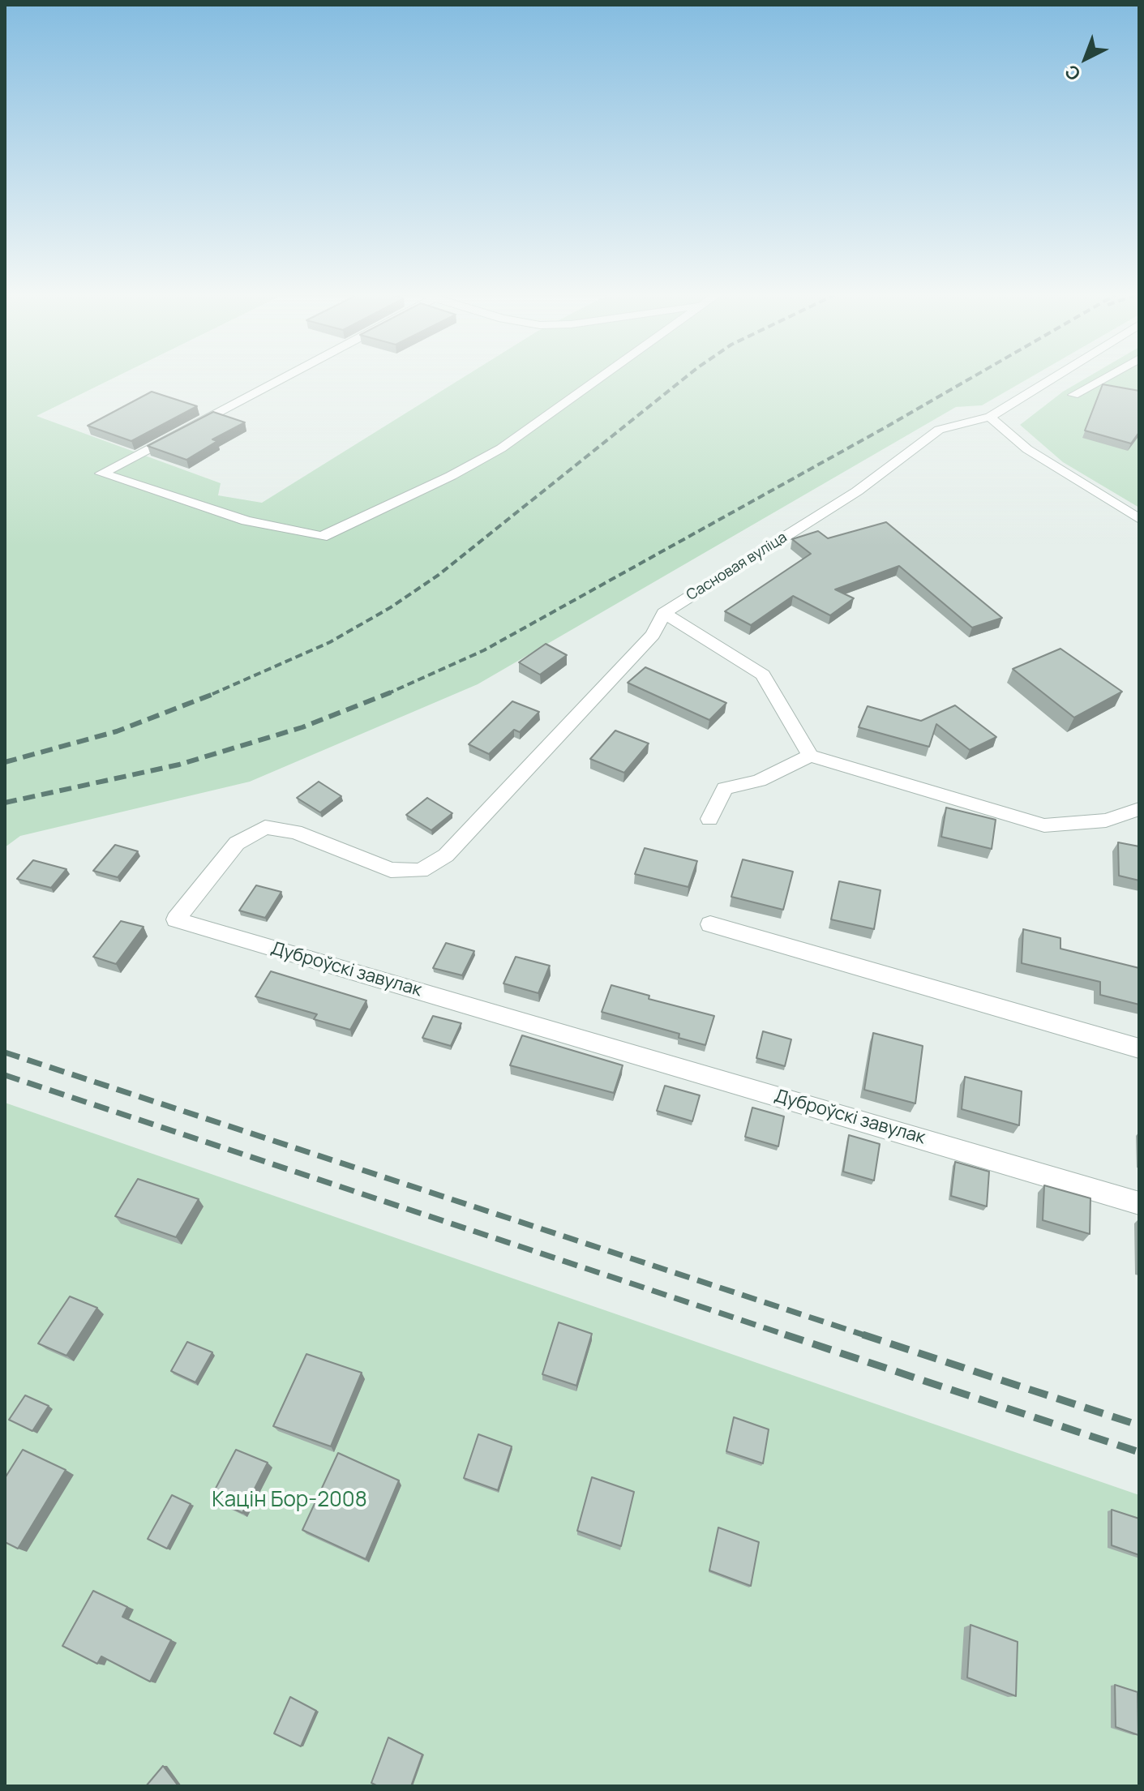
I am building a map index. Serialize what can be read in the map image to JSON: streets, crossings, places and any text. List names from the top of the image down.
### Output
{
  "streets": {
    "street": ["Сасновая вуліца", "Дуброўскі завулак"]
  },
  "crossings": [
    ["Сасновая вуліца", "Дуброўскі завулак"]
  ],
  "parks": ["Кацін Бор-2008"],
  "north": "bottom left"
}
